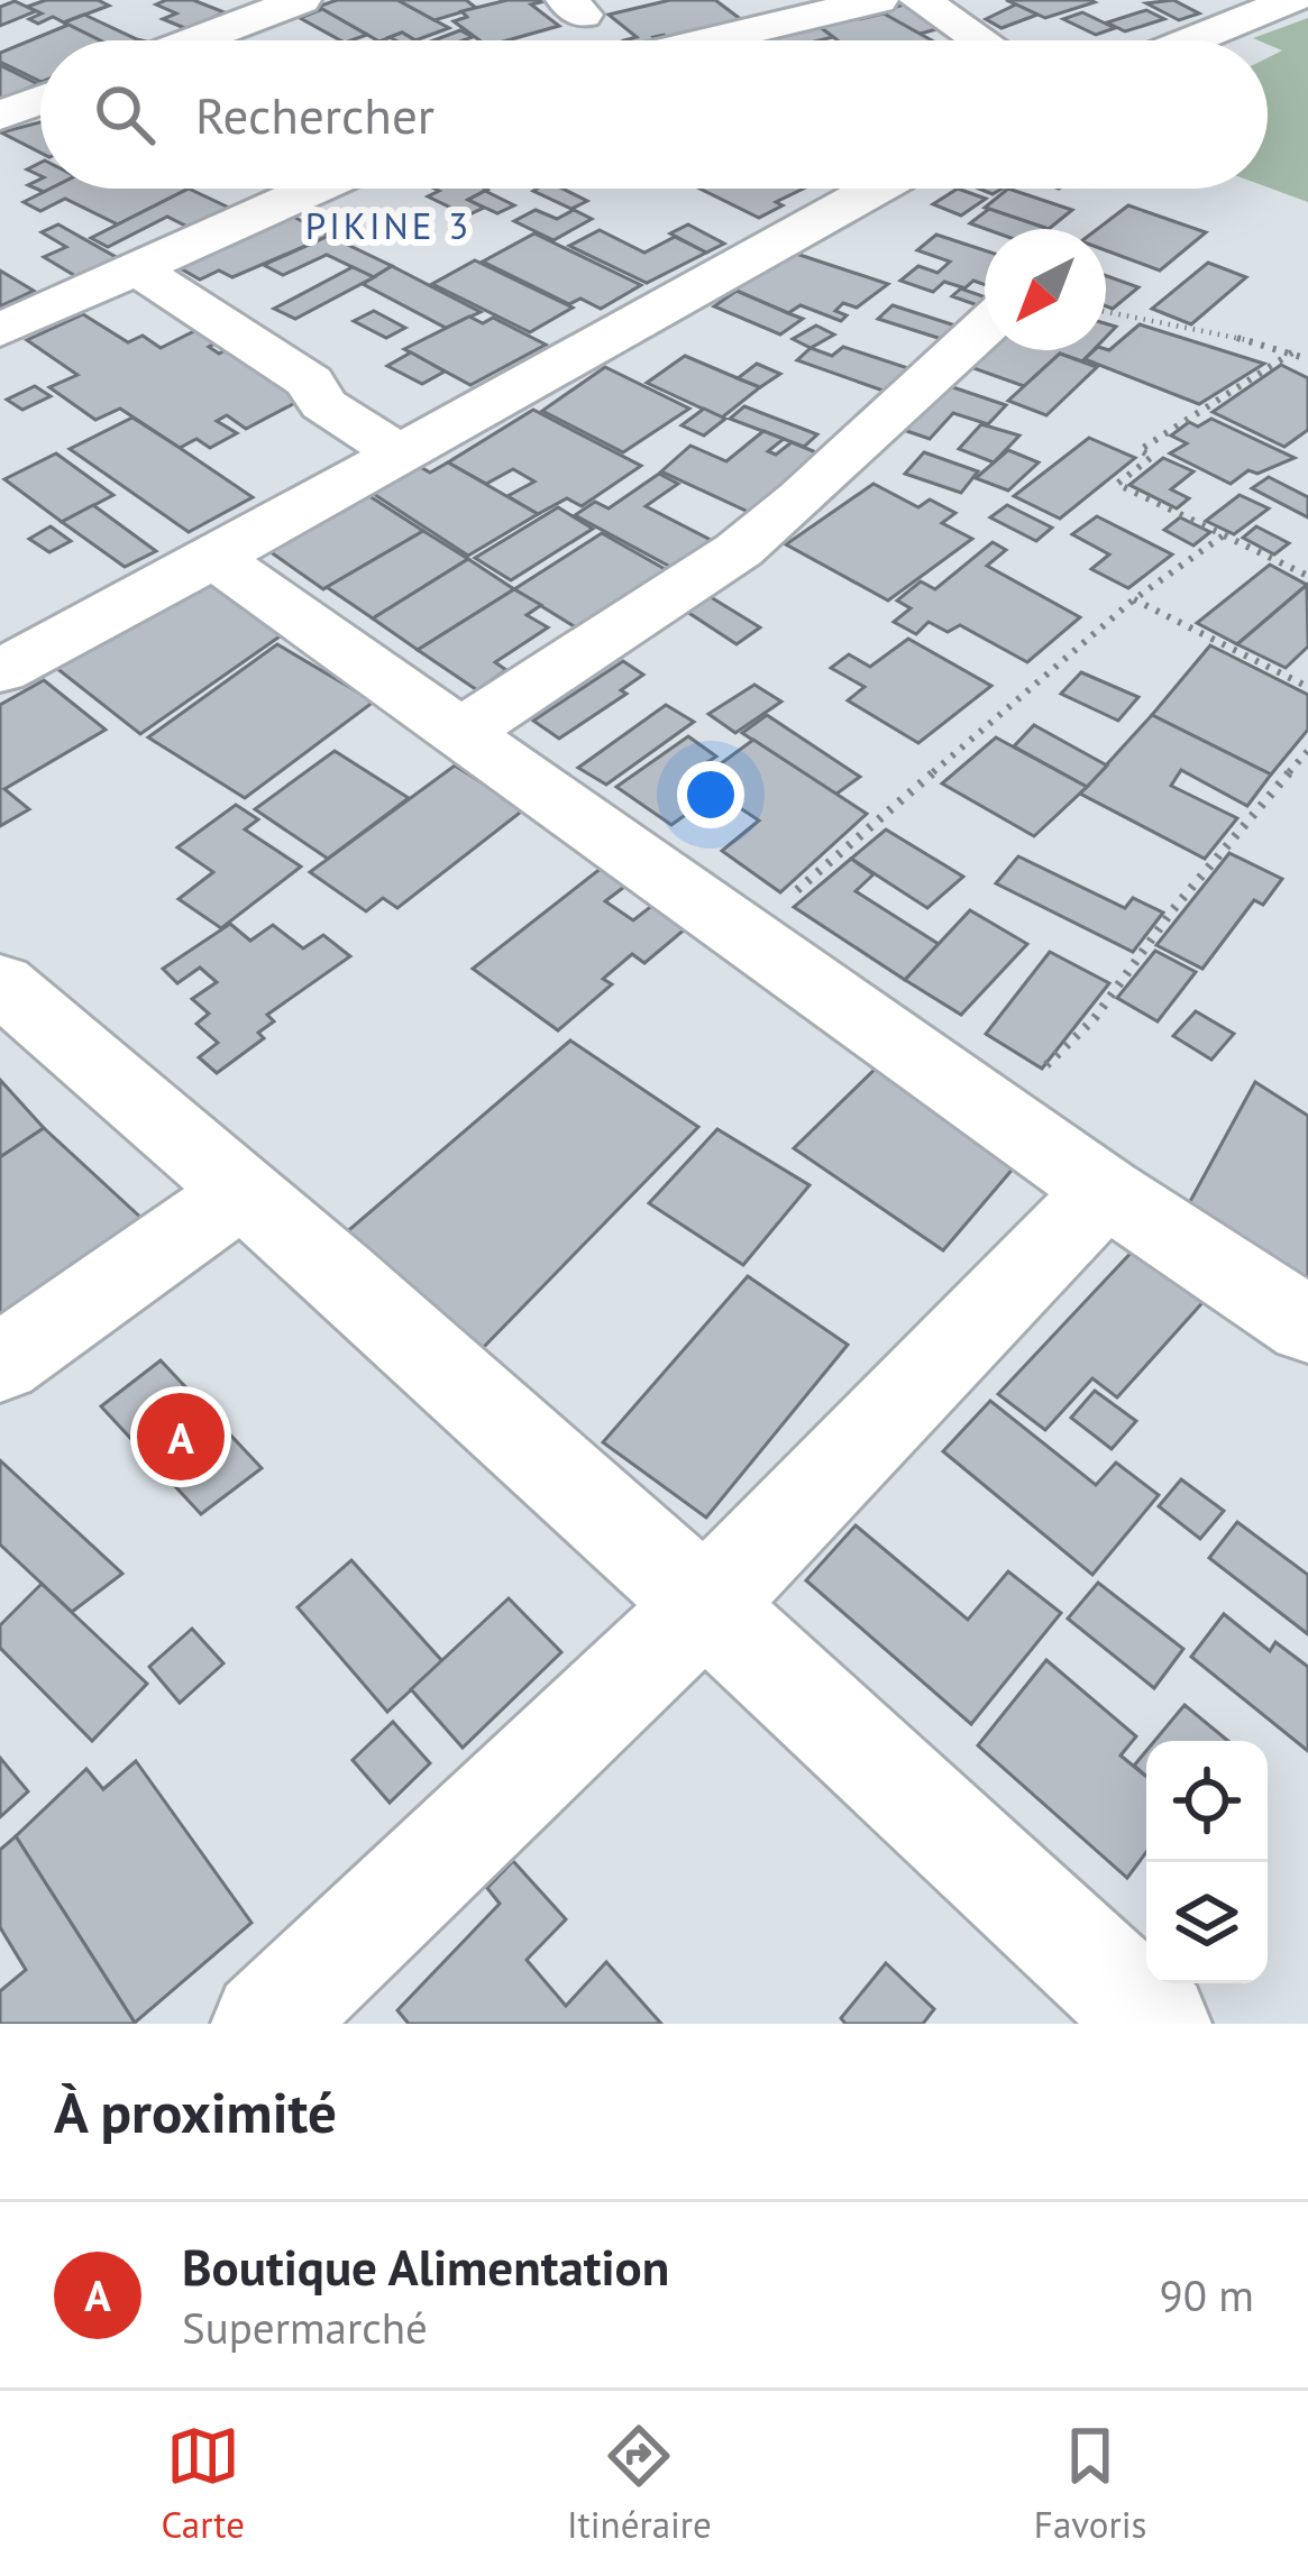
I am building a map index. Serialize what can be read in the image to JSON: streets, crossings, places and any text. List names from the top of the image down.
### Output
{
  "districts": ["PIKINE 3"],
  "north": "bottom left",
  "page": {
    "search": "Rechercher",
    "pins": "A",
    "heading": "À proximité",
    "list": [
      {
        "mark": "A",
        "name": "Boutique Alimentation",
        "note": "Supermarché",
        "value": "90 m"
      }
    ],
    "nav": ["Carte", "Itinéraire", "Favoris"]
  }
}
